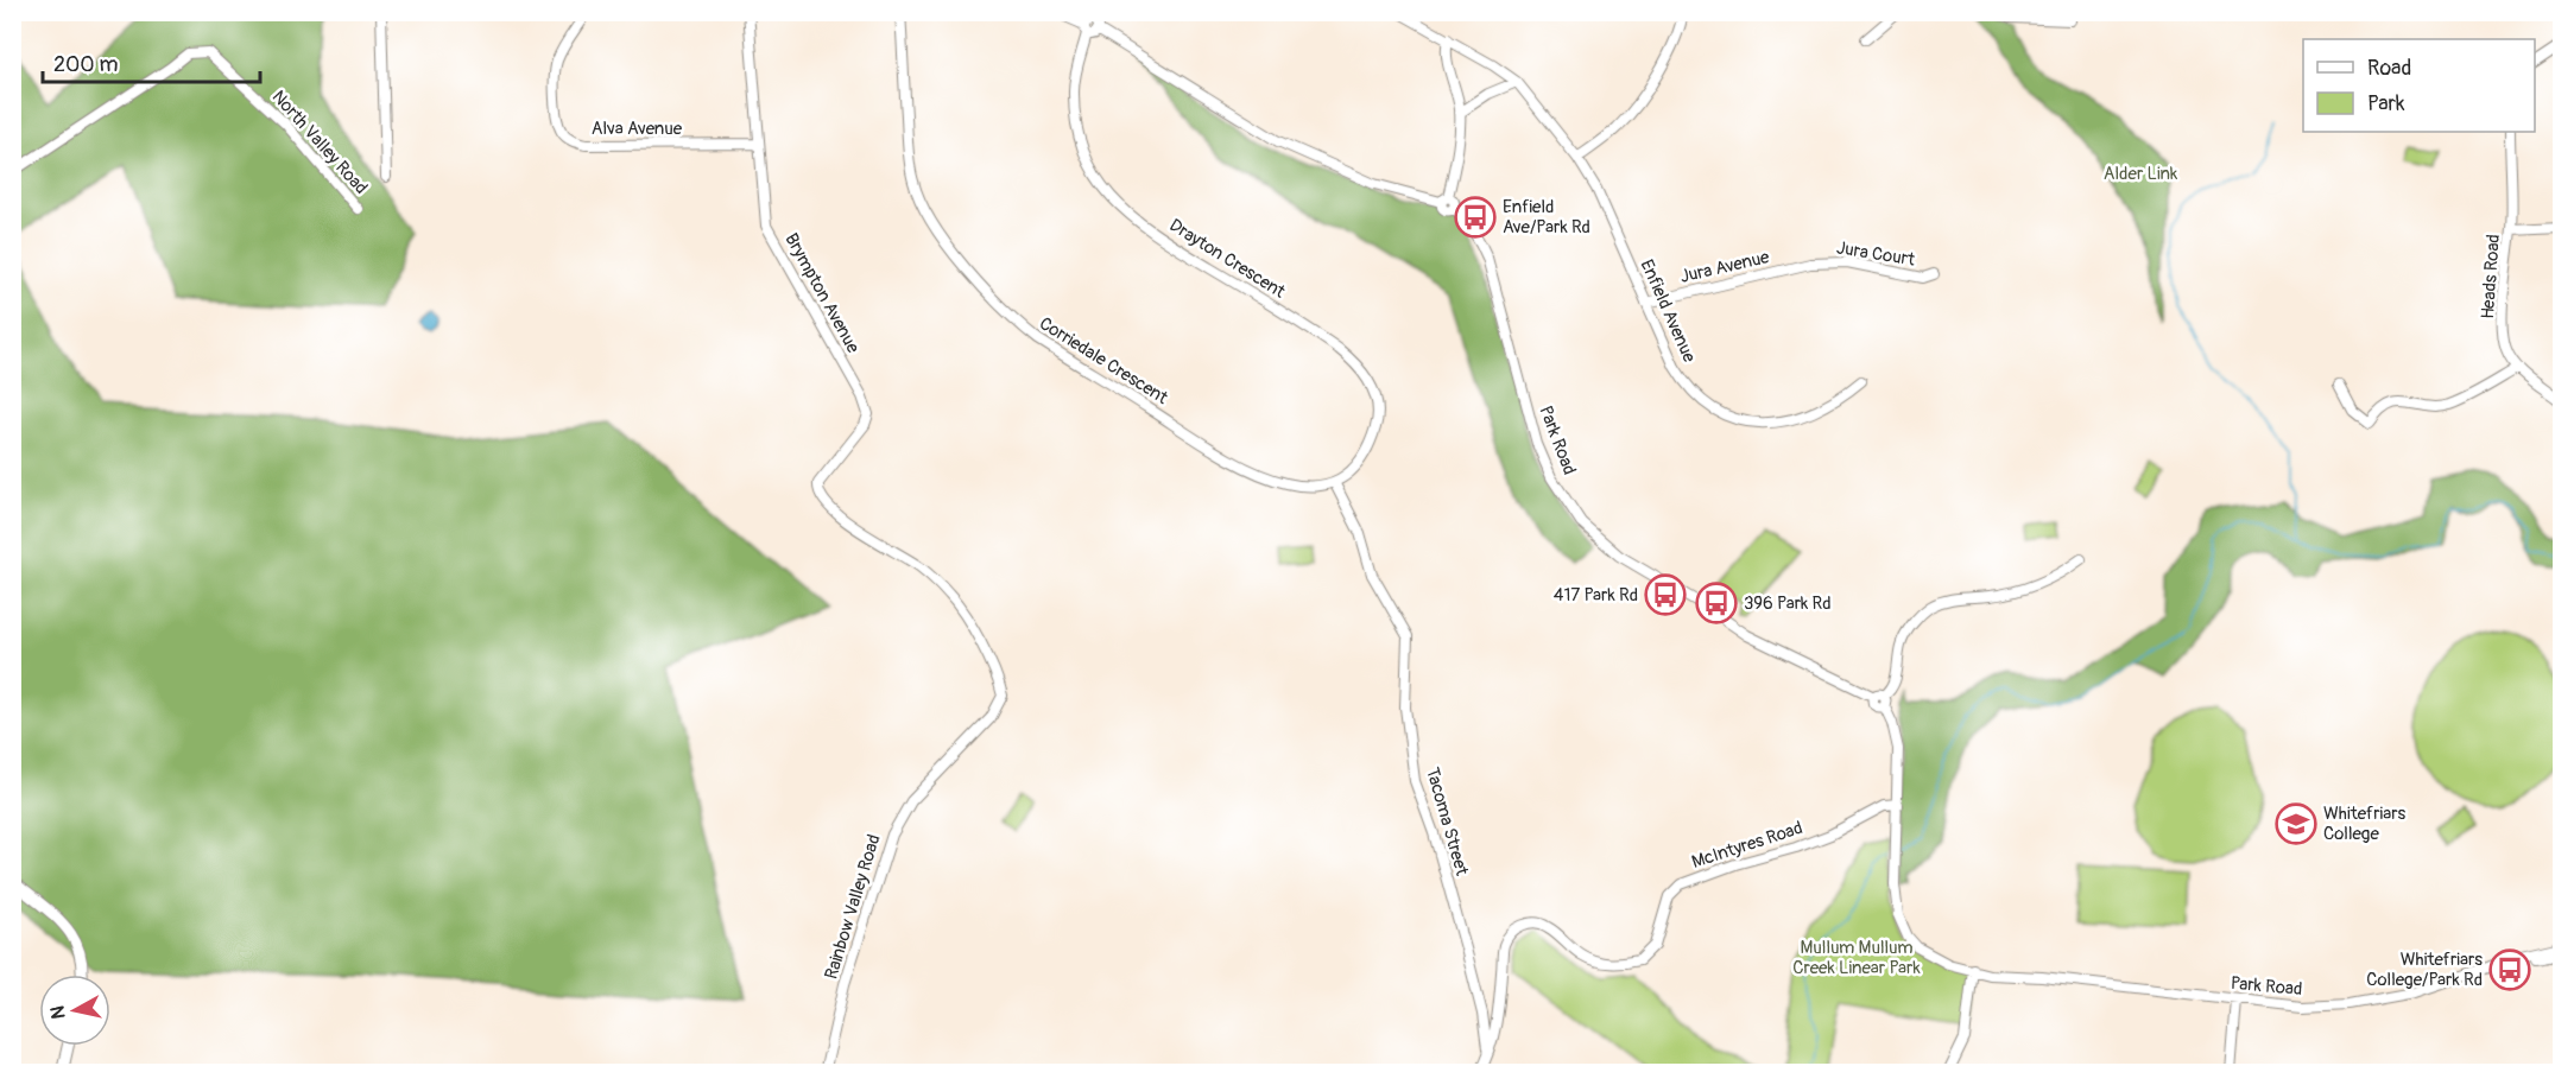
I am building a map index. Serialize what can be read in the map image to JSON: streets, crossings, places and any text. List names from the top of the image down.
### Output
{
  "streets": {
    "street": [
      "Alva Avenue",
      "North Valley Road",
      "Jura Court",
      "Drayton Crescent",
      "Jura Avenue",
      "Heads Road",
      "Brympton Avenue",
      "Enfield Avenue",
      "Corriedale Crescent",
      "Park Road",
      "Tacoma Street",
      "McIntyres Road",
      "Rainbow Valley Road"
    ]
  },
  "crossings": [
    ["Alva Avenue", "Brympton Avenue"],
    ["Jura Court", "Jura Avenue"],
    ["Drayton Crescent", "Corriedale Crescent"],
    ["Drayton Crescent", "Tacoma Street"],
    ["Jura Avenue", "Enfield Avenue"],
    ["Brympton Avenue", "Rainbow Valley Road"],
    ["Corriedale Crescent", "Tacoma Street"],
    ["Park Road", "McIntyres Road"],
    ["Tacoma Street", "McIntyres Road"]
  ],
  "parks": ["Alder Link", "Mullum Mullum Creek Linear Park"],
  "places": {
    "bus stop": [
      "Enfield Ave/Park Rd",
      "417 Park Rd",
      "396 Park Rd",
      "Whitefriars College/Park Rd"
    ],
    "school or university": ["Whitefriars College"]
  },
  "legend": ["Road", "Park"],
  "scale_bar": "200 m",
  "north": "left"
}
